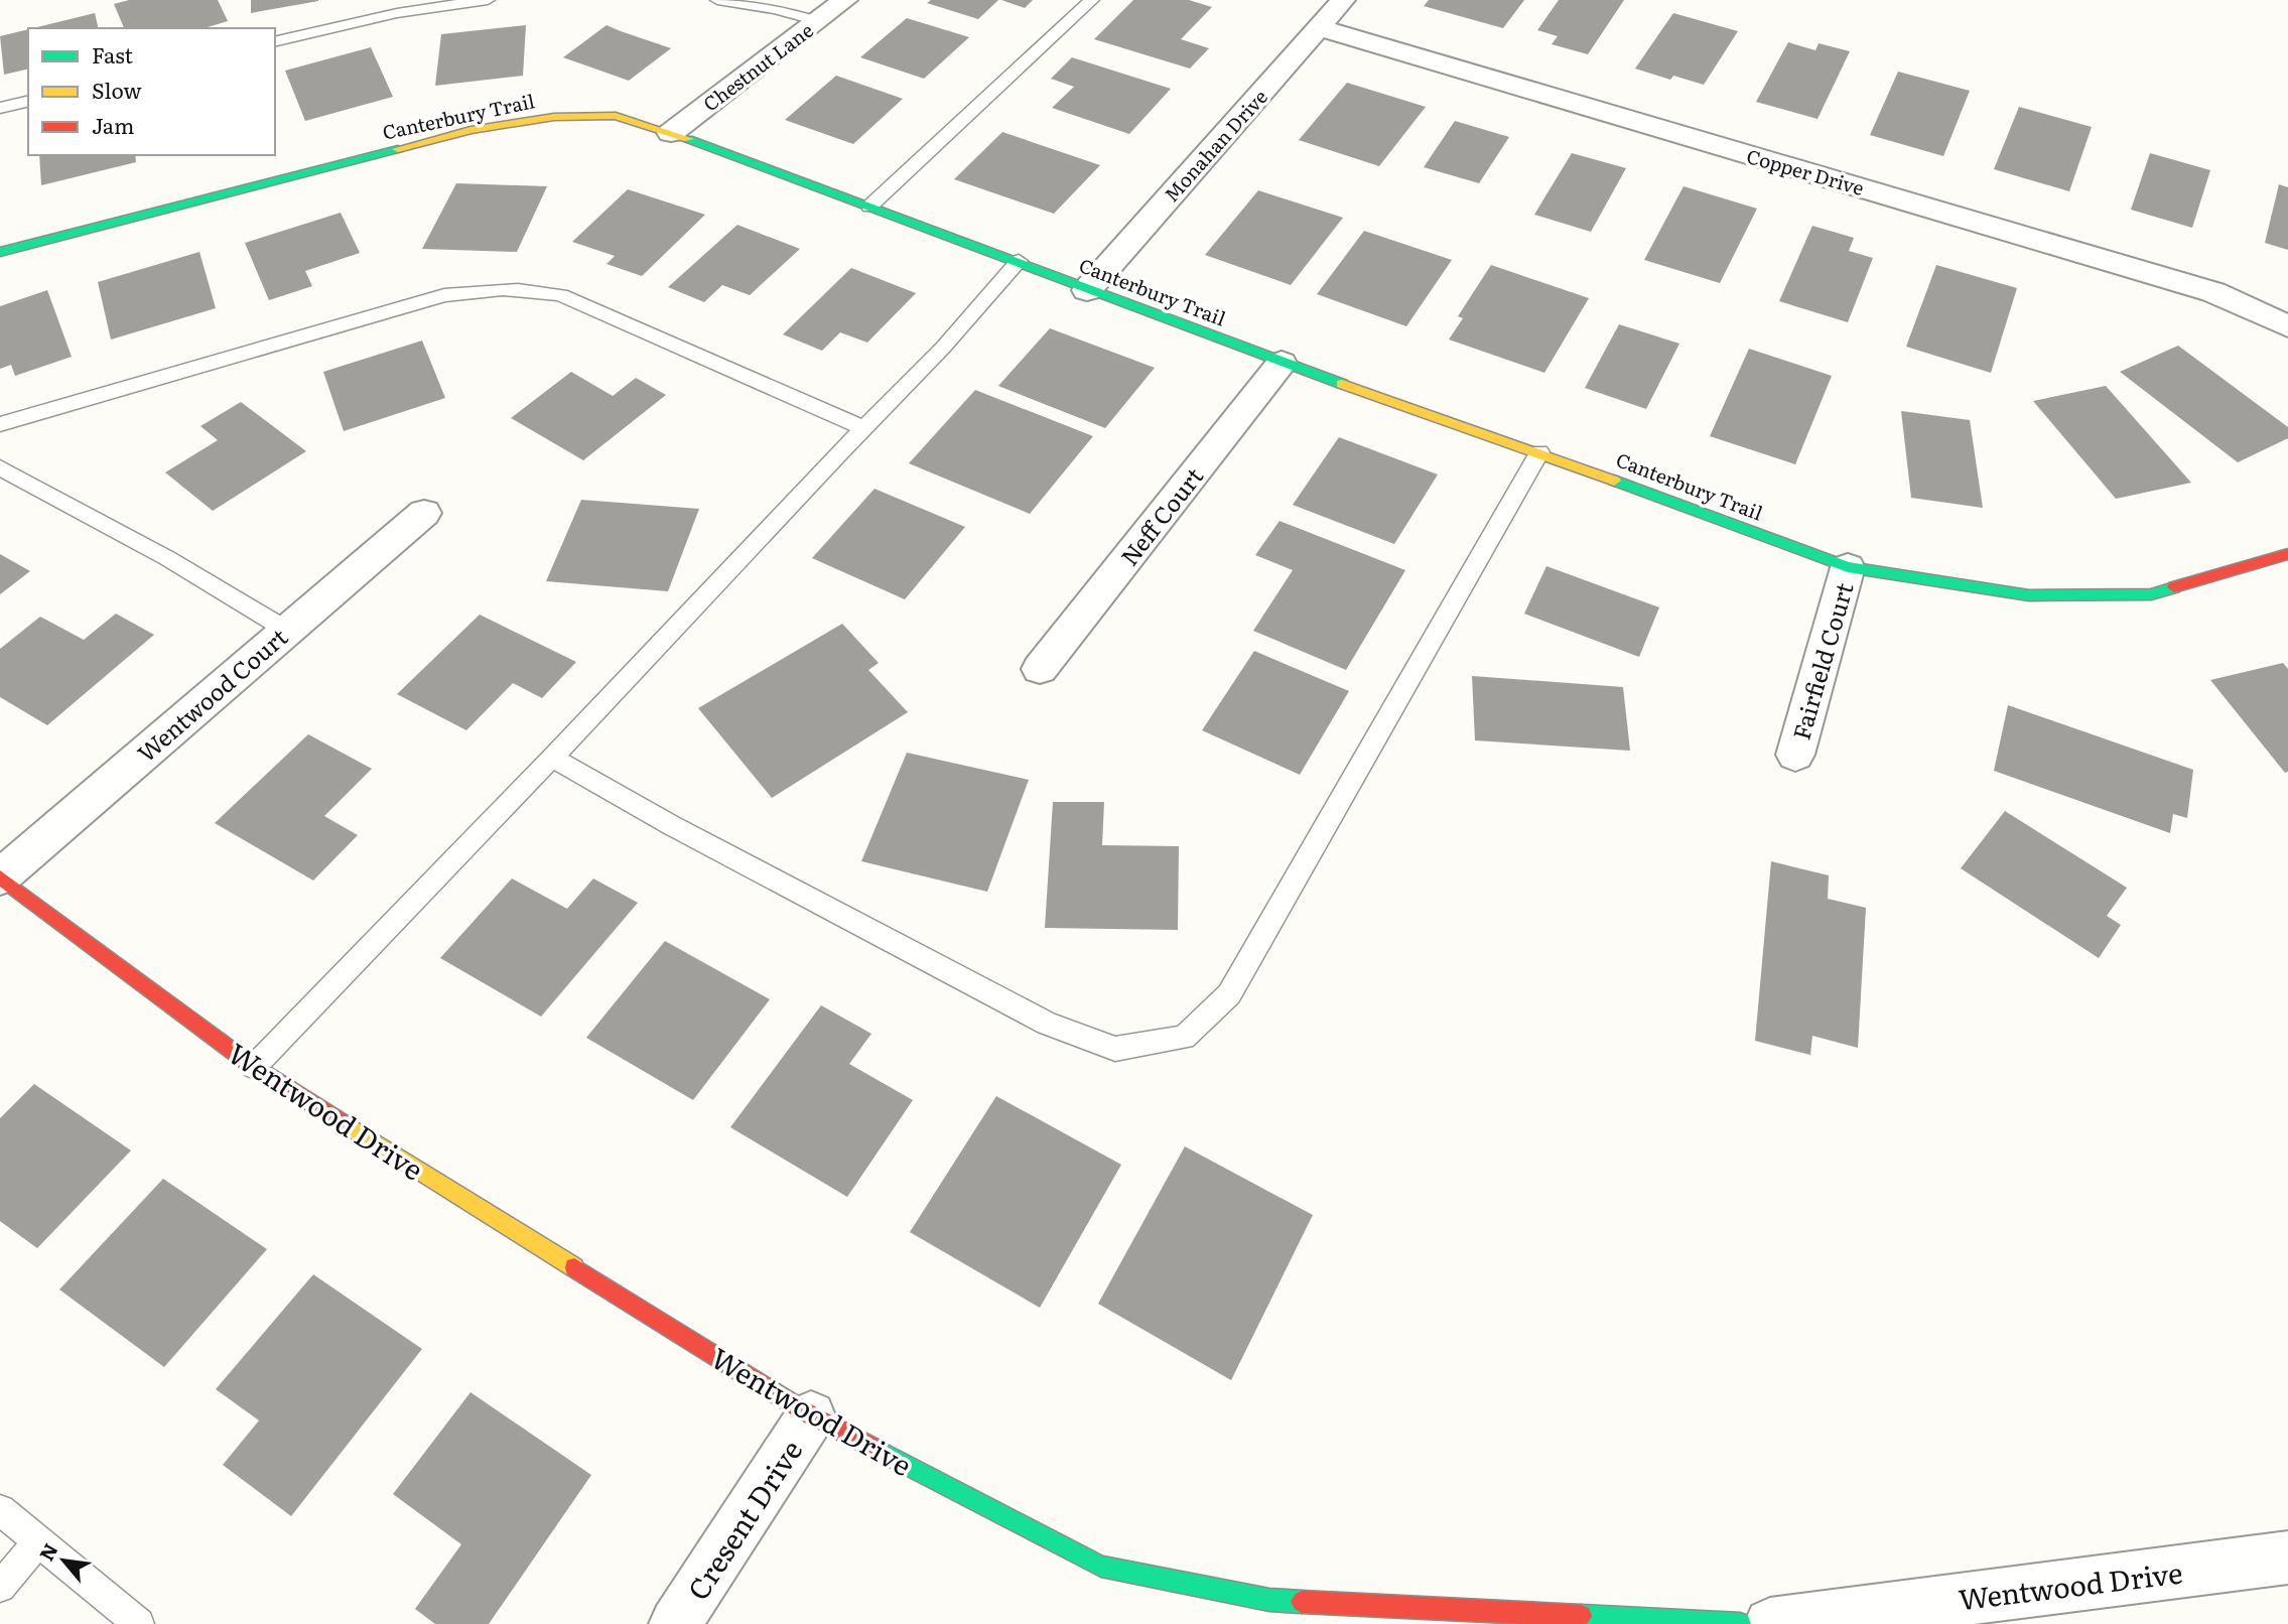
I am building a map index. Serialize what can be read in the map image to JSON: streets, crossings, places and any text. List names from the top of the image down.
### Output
{
  "streets": {
    "street": [
      "Chestnut Lane",
      "Canterbury Trail",
      "Monahan Drive",
      "Copper Drive",
      "Neff Court",
      "Fairfield Court",
      "Wentwood Court",
      "Wentwood Drive",
      "Cresent Drive"
    ]
  },
  "crossings": [
    ["Chestnut Lane", "Canterbury Trail"],
    ["Canterbury Trail", "Monahan Drive"],
    ["Canterbury Trail", "Neff Court"],
    ["Canterbury Trail", "Fairfield Court"],
    ["Monahan Drive", "Copper Drive"],
    ["Wentwood Court", "Wentwood Drive"],
    ["Wentwood Drive", "Cresent Drive"]
  ],
  "legend": ["Fast", "Slow", "Jam"],
  "north": "top left"
}
